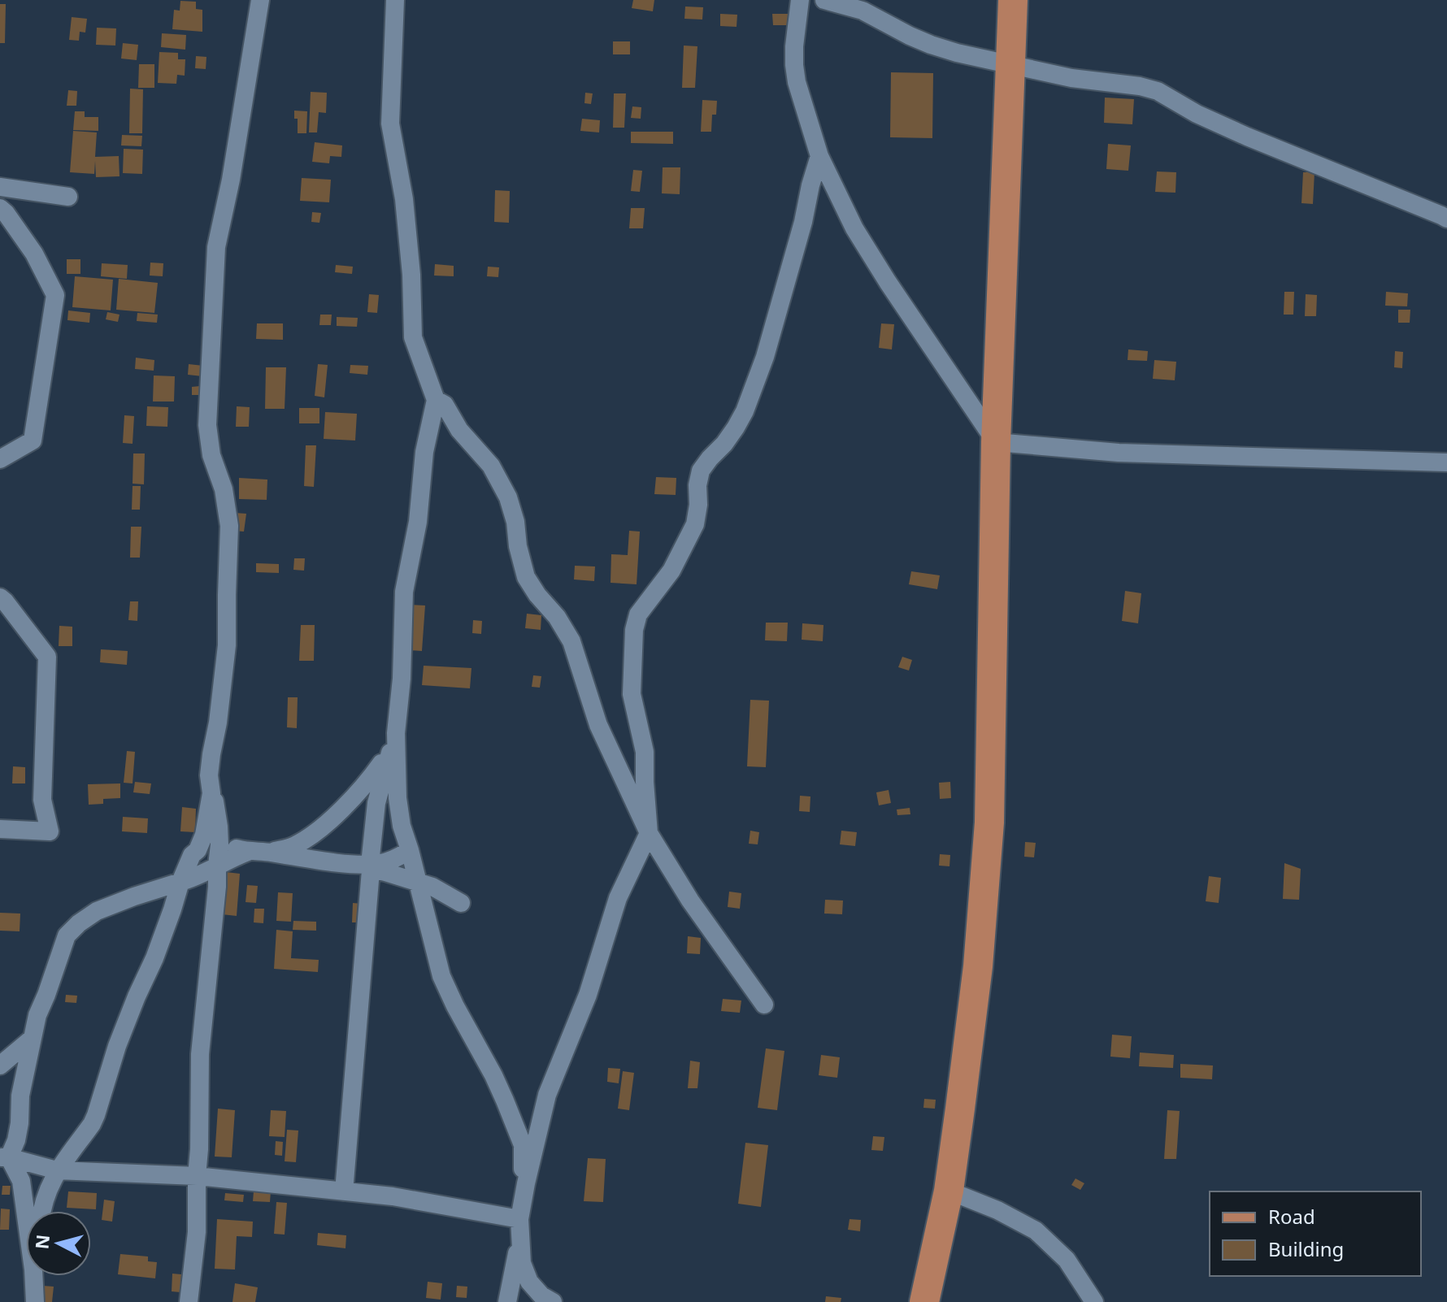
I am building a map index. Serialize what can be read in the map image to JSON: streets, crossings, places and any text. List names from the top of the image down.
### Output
{
  "legend": ["Road", "Building"],
  "north": "left"
}
